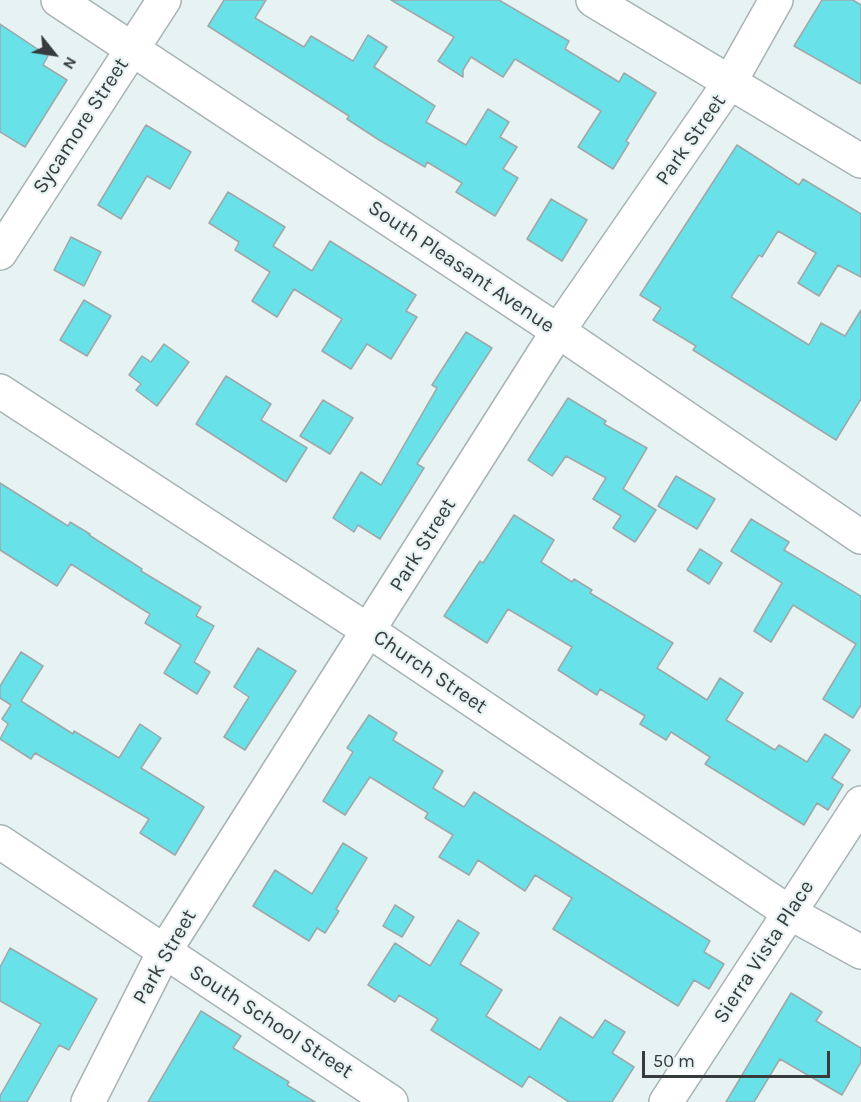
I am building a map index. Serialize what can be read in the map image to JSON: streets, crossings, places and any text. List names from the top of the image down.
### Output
{
  "streets": {
    "street": [
      "Sycamore Street",
      "Park Street",
      "South Pleasant Avenue",
      "Church Street",
      "Sierra Vista Place",
      "South School Street"
    ]
  },
  "crossings": [
    ["Sycamore Street", "South Pleasant Avenue"],
    ["Park Street", "South Pleasant Avenue"],
    ["Park Street", "Church Street"],
    ["Park Street", "South School Street"],
    ["Church Street", "Sierra Vista Place"]
  ],
  "scale_bar": "50 m",
  "north": "bottom right"
}
